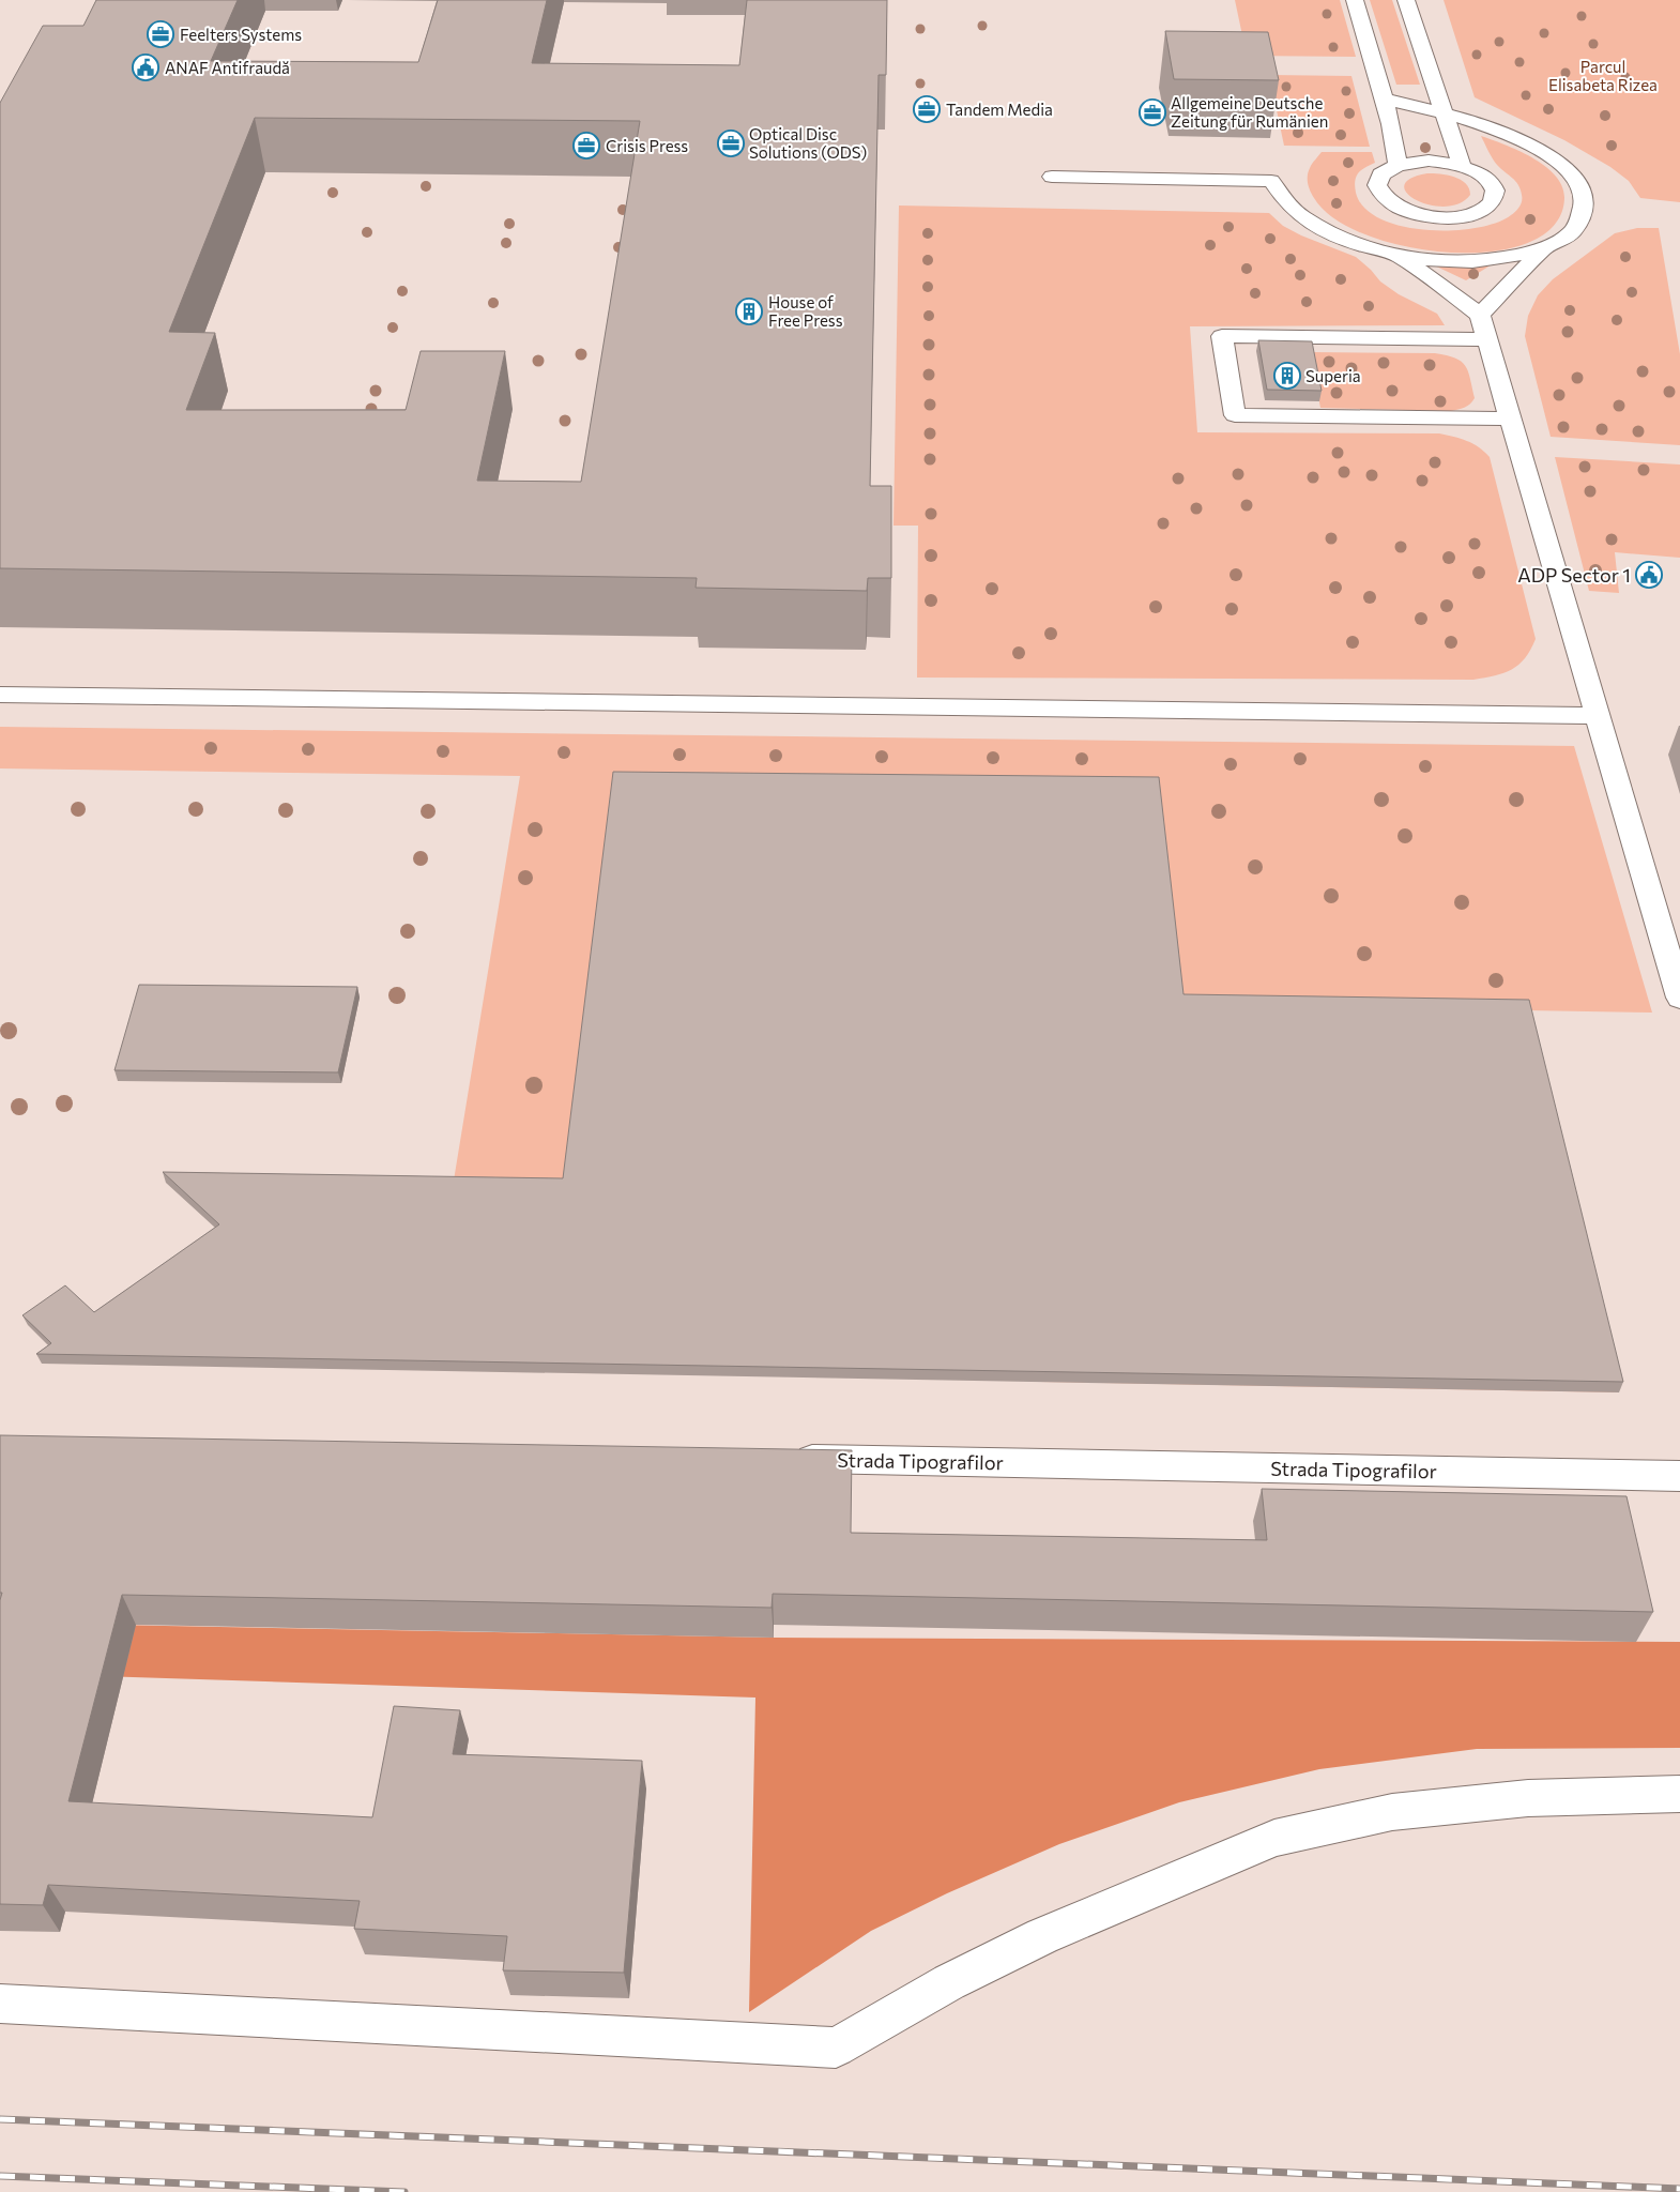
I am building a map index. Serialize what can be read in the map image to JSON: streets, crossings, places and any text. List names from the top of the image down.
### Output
{
  "streets": {
    "street": ["Strada Tipografilor"]
  },
  "parks": ["Parcul Elisabeta Rizea"],
  "places": {
    "office": [
      "Feelters Systems",
      "Tandem Media",
      "Allgemeine Deutsche Zeitung für Rumänien",
      "Optical Disc Solutions (ODS)",
      "Crisis Press"
    ],
    "public building": ["ANAF Antifraudă", "ADP Sector 1"],
    "building": ["House of Free Press", "Superia"]
  }
}
